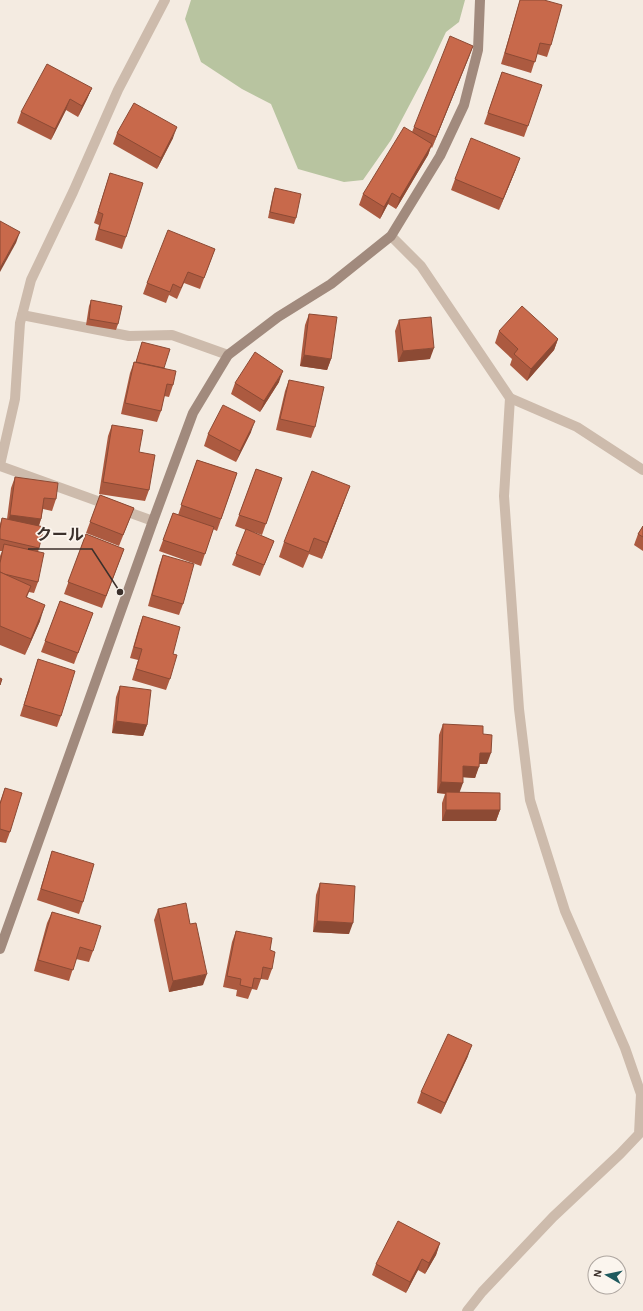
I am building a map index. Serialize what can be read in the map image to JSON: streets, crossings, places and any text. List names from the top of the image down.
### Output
{
  "places": ["クール"],
  "north": "left"
}
